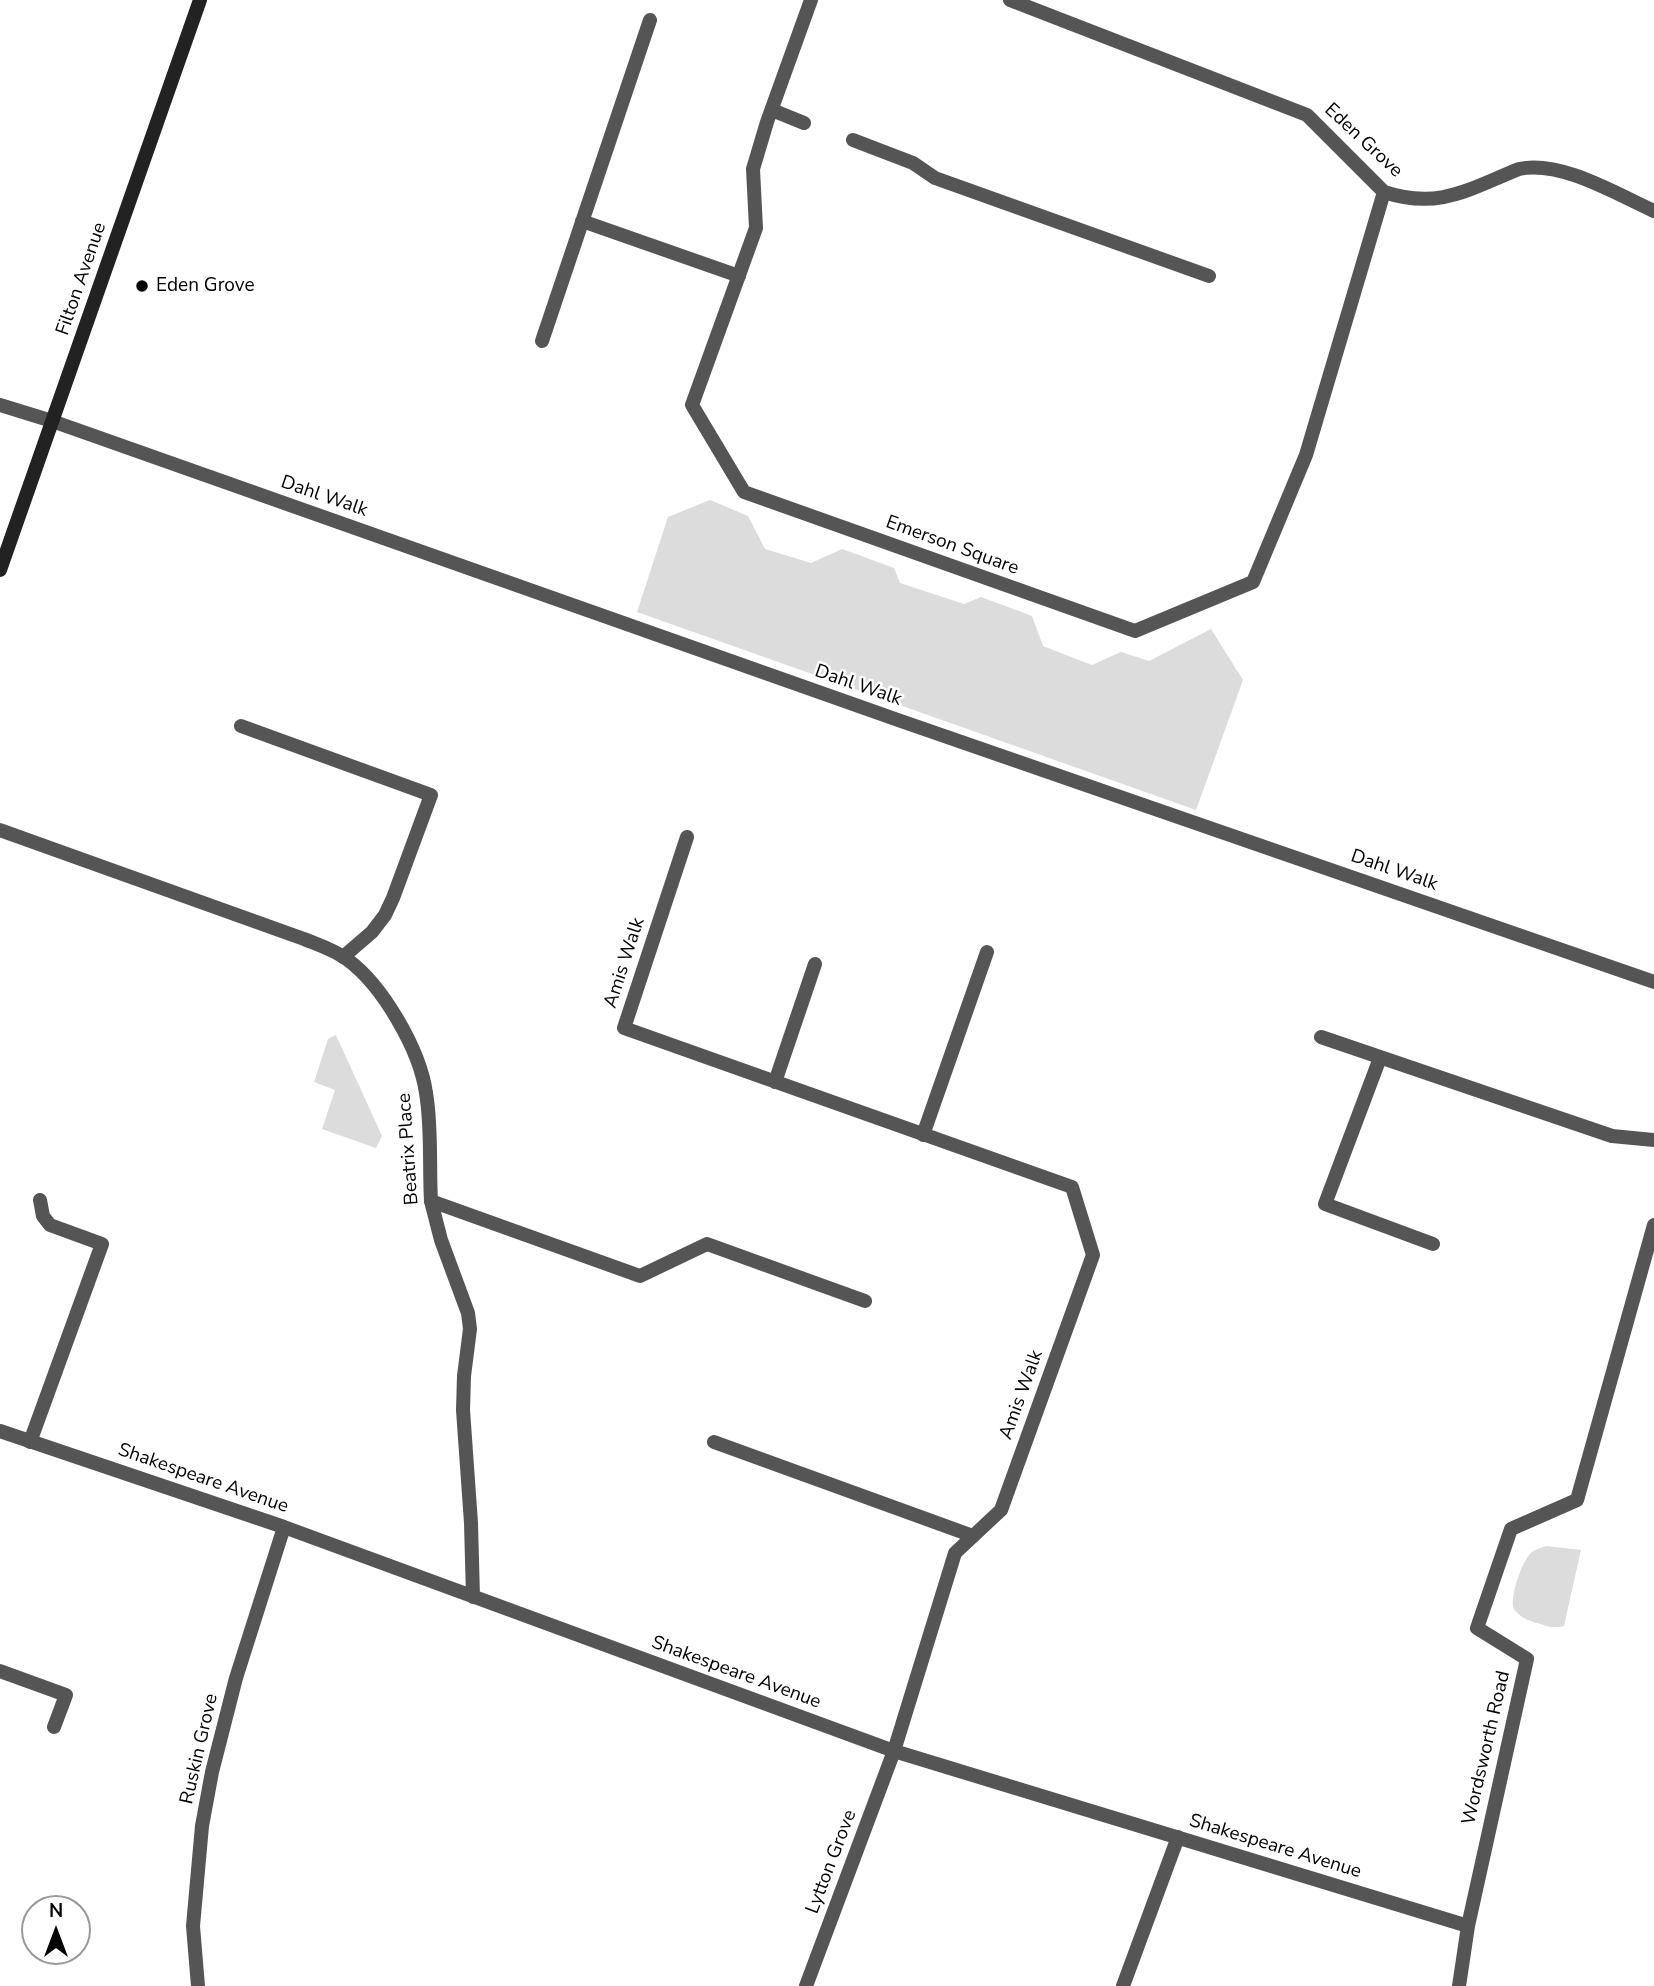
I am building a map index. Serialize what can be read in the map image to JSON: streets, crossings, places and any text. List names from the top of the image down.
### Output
{
  "streets": {
    "street": [
      "Eden Grove",
      "Filton Avenue",
      "Dahl Walk",
      "Emerson Square",
      "Amis Walk",
      "Beatrix Place",
      "Shakespeare Avenue",
      "Wordsworth Road",
      "Ruskin Grove",
      "Lytton Grove"
    ]
  },
  "crossings": [
    ["Eden Grove", "Emerson Square"],
    ["Filton Avenue", "Dahl Walk"],
    ["Amis Walk", "Shakespeare Avenue"],
    ["Amis Walk", "Lytton Grove"],
    ["Beatrix Place", "Shakespeare Avenue"],
    ["Shakespeare Avenue", "Wordsworth Road"],
    ["Shakespeare Avenue", "Ruskin Grove"],
    ["Shakespeare Avenue", "Lytton Grove"]
  ],
  "places": ["Eden Grove"],
  "north": "top"
}
